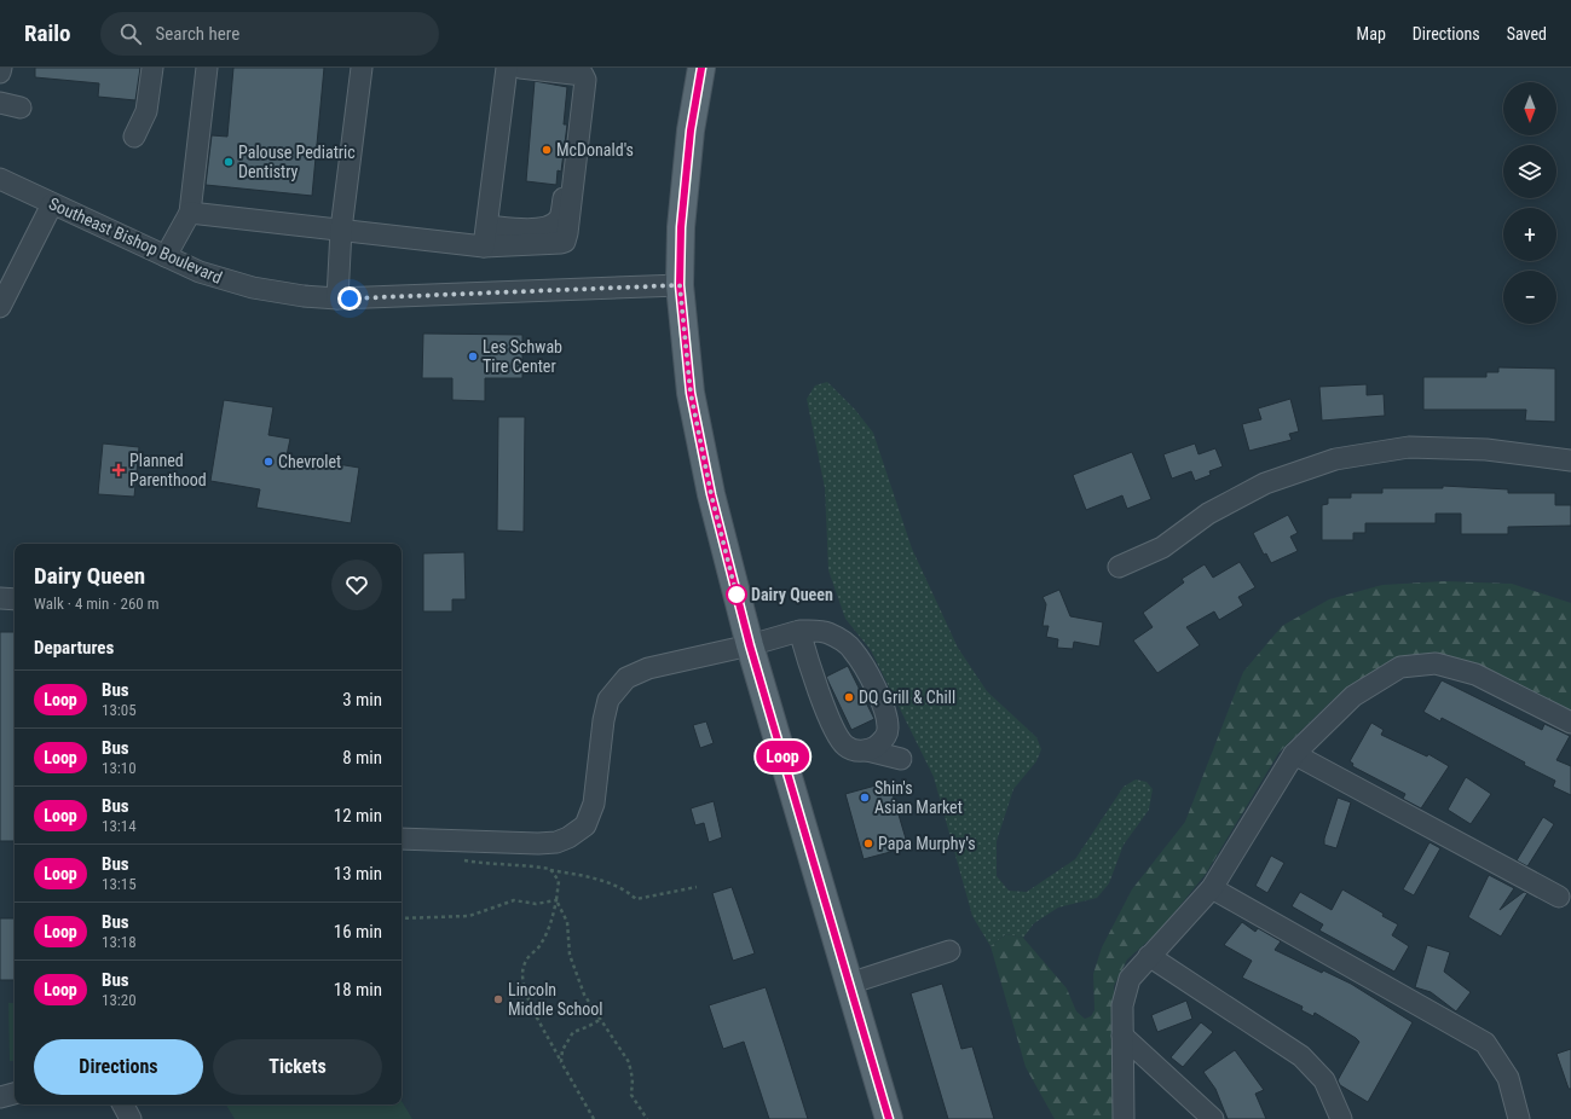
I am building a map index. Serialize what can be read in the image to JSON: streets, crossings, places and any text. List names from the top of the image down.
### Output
{
  "streets": {
    "street": ["Southeast Bishop Boulevard"]
  },
  "places": {
    "other": [
      "McDonald's",
      "Palouse Pediatric Dentistry",
      "Les Schwab Tire Center",
      "Chevrolet",
      "Dairy Queen",
      "DQ Grill & Chill",
      "Shin's Asian Market",
      "Papa Murphy's",
      "Lincoln Middle School"
    ],
    "health": ["Planned Parenthood"]
  },
  "lines": ["bus line Loop"],
  "north": "bottom",
  "page": {
    "header": "Railo",
    "search": "Search here",
    "nav": ["Map", "Directions", "Saved"],
    "on_map": "Loop",
    "map_buttons": ["+", "−"],
    "heading": [
      ["Dairy Queen", "Walk · 4 min · 260 m"],
      "Departures"
    ],
    "list": [
      {
        "mark": "Loop",
        "name": "Bus",
        "note": "13:05",
        "value": "3 min"
      },
      {
        "mark": "Loop",
        "name": "Bus",
        "note": "13:10",
        "value": "8 min"
      },
      {
        "mark": "Loop",
        "name": "Bus",
        "note": "13:14",
        "value": "12 min"
      },
      {
        "mark": "Loop",
        "name": "Bus",
        "note": "13:15",
        "value": "13 min"
      },
      {
        "mark": "Loop",
        "name": "Bus",
        "note": "13:18",
        "value": "16 min"
      },
      {
        "mark": "Loop",
        "name": "Bus",
        "note": "13:20",
        "value": "18 min"
      }
    ],
    "buttons": ["Directions", "Tickets"]
  }
}
